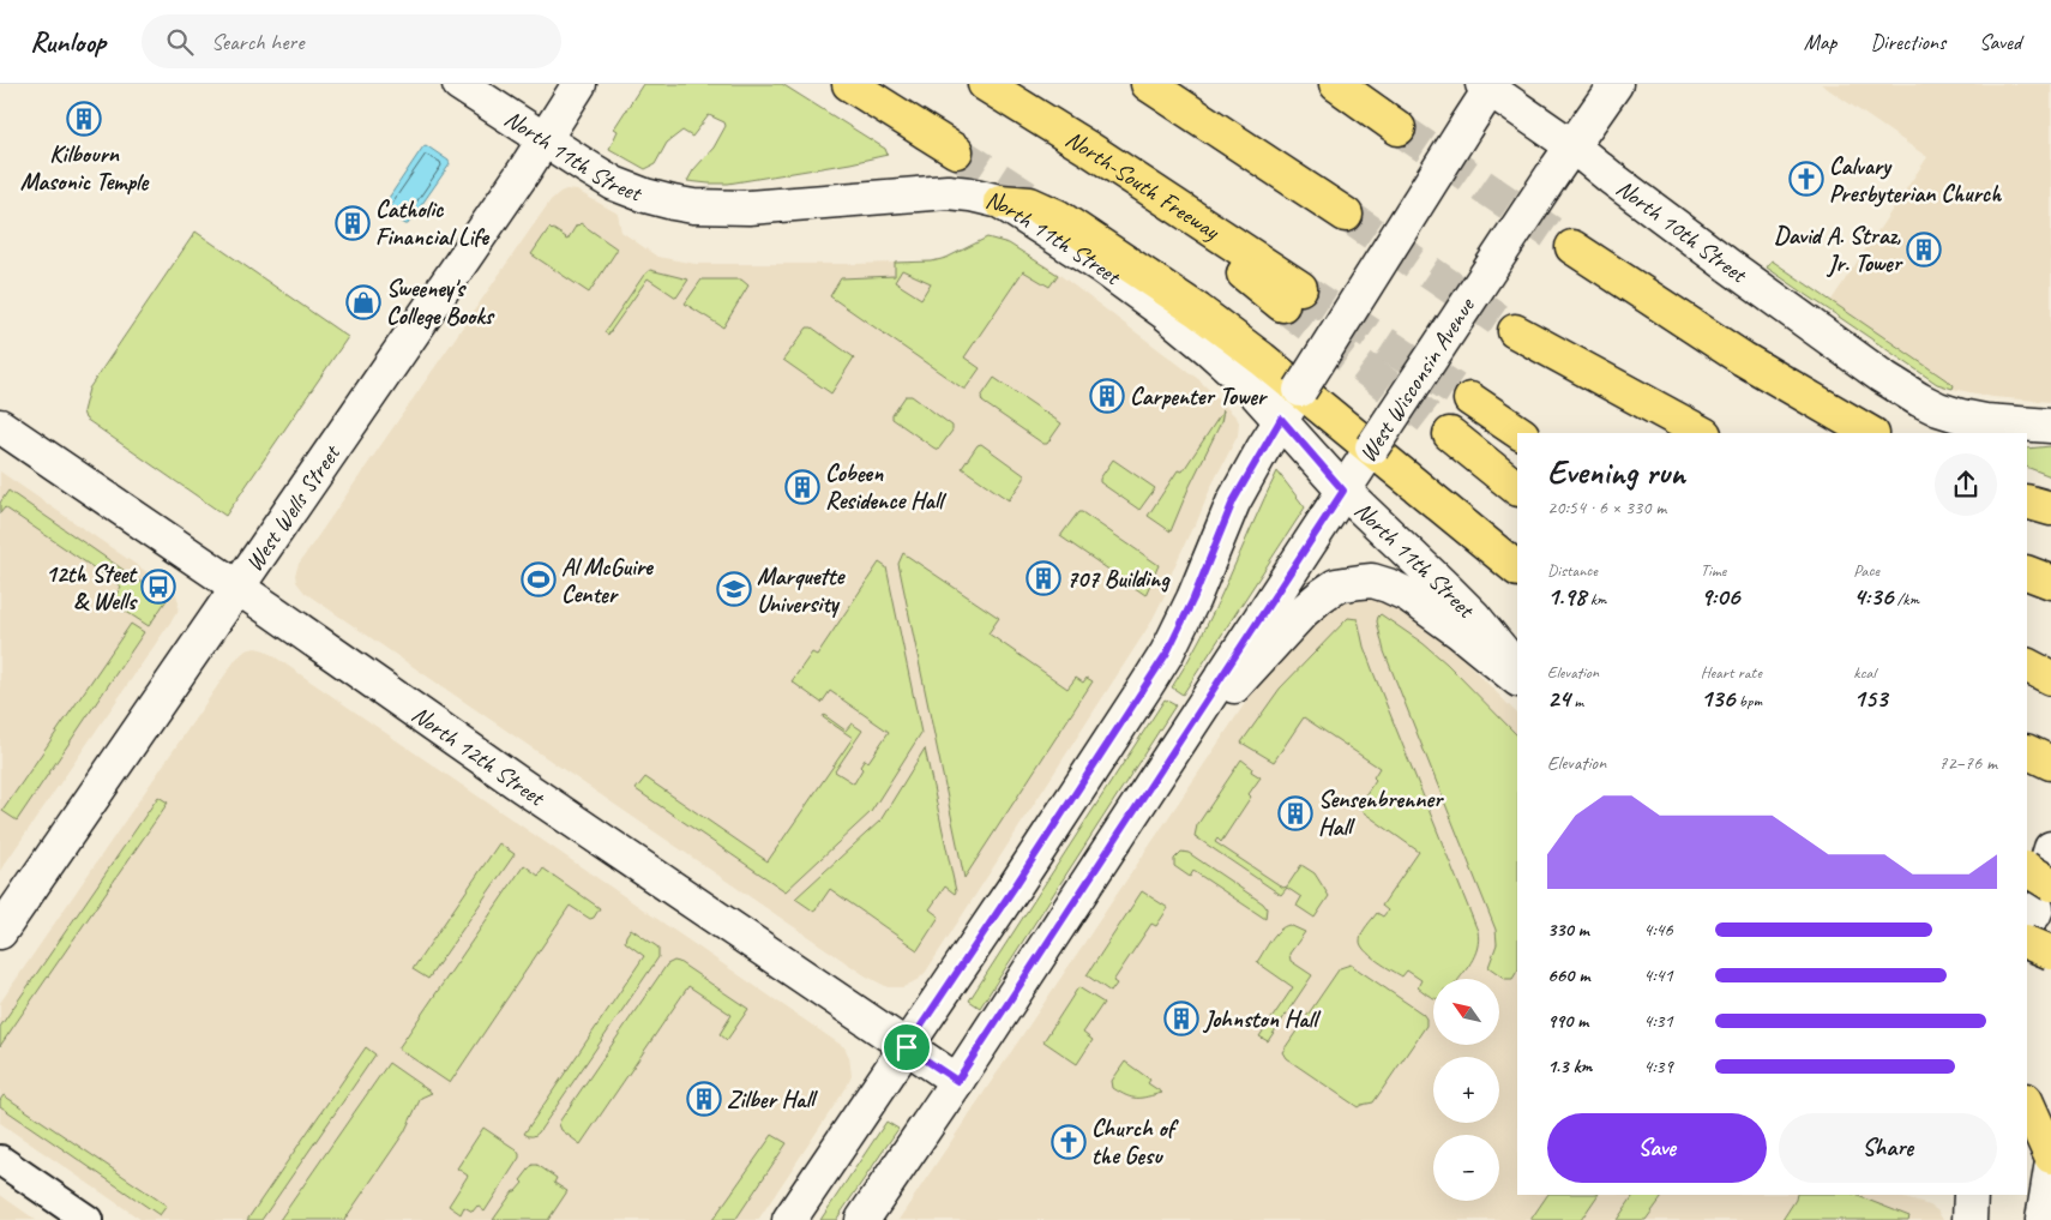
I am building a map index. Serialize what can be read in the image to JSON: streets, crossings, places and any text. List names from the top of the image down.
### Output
{
  "streets": {
    "highway": ["North-South Freeway"],
    "street": [
      "North 11th Street",
      "North 10th Street",
      "West Wisconsin Avenue",
      "West Wells Street",
      "North 12th Street"
    ]
  },
  "crossings": [
    ["North 11th Street", "West Wisconsin Avenue"],
    ["North 11th Street", "West Wells Street"],
    ["North 10th Street", "West Wisconsin Avenue"],
    ["West Wisconsin Avenue", "North 12th Street"],
    ["West Wells Street", "North 12th Street"]
  ],
  "places": {
    "building": [
      "Kilbourn Masonic Temple",
      "Catholic Financial Life",
      "David A. Straz, Jr. Tower",
      "Carpenter Tower",
      "Cobeen Residence Hall",
      "707 Building",
      "Sensenbrenner Hall",
      "Johnston Hall",
      "Zilber Hall"
    ],
    "church": ["Calvary Presbyterian Church", "Church of the Gesu"],
    "shop": ["Sweeney's College Books"],
    "sports": ["Al McGuire Center"],
    "bus stop": ["12th Steet & Wells"],
    "school or university": ["Marquette University"]
  },
  "north": "top left",
  "page": {
    "header": "Runloop",
    "search": "Search here",
    "nav": ["Map", "Directions", "Saved"],
    "heading": ["Evening run", "20:54 · 6 × 330 m"],
    "stats": [
      ["Distance", "1.98 km"],
      ["Time", "9:06"],
      ["Pace", "4:36 /km"],
      ["Elevation", "24 m"],
      ["Heart rate", "136 bpm"],
      ["kcal", "153"]
    ],
    "chart": ["Elevation", "72–76 m"],
    "list": [
      {
        "name": "330 m",
        "note": "4:46"
      },
      {
        "name": "660 m",
        "note": "4:41"
      },
      {
        "name": "990 m",
        "note": "4:31"
      },
      {
        "name": "1.3 km",
        "note": "4:39"
      }
    ],
    "map_buttons": ["+", "−"],
    "buttons": ["Save", "Share"]
  }
}
